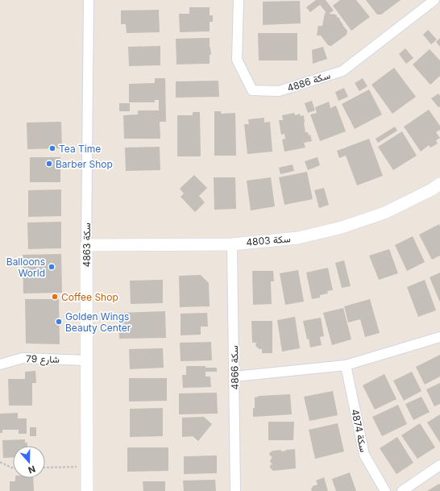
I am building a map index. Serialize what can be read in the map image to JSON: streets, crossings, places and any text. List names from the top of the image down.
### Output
{
  "streets": {
    "street": [
      "سكة 4886",
      "سكة 4803",
      "سكة 4863",
      "79 شارع",
      "سكة 4866",
      "سكة 4874"
    ]
  },
  "crossings": [
    ["سكة 4803", "سكة 4863"],
    ["سكة 4803", "سكة 4866"],
    ["سكة 4863", "79 شارع"]
  ],
  "places": [
    "Tea Time",
    "Barber Shop",
    "Balloons World",
    "Coffee Shop",
    "Golden Wings Beauty Center"
  ],
  "north": "bottom"
}
